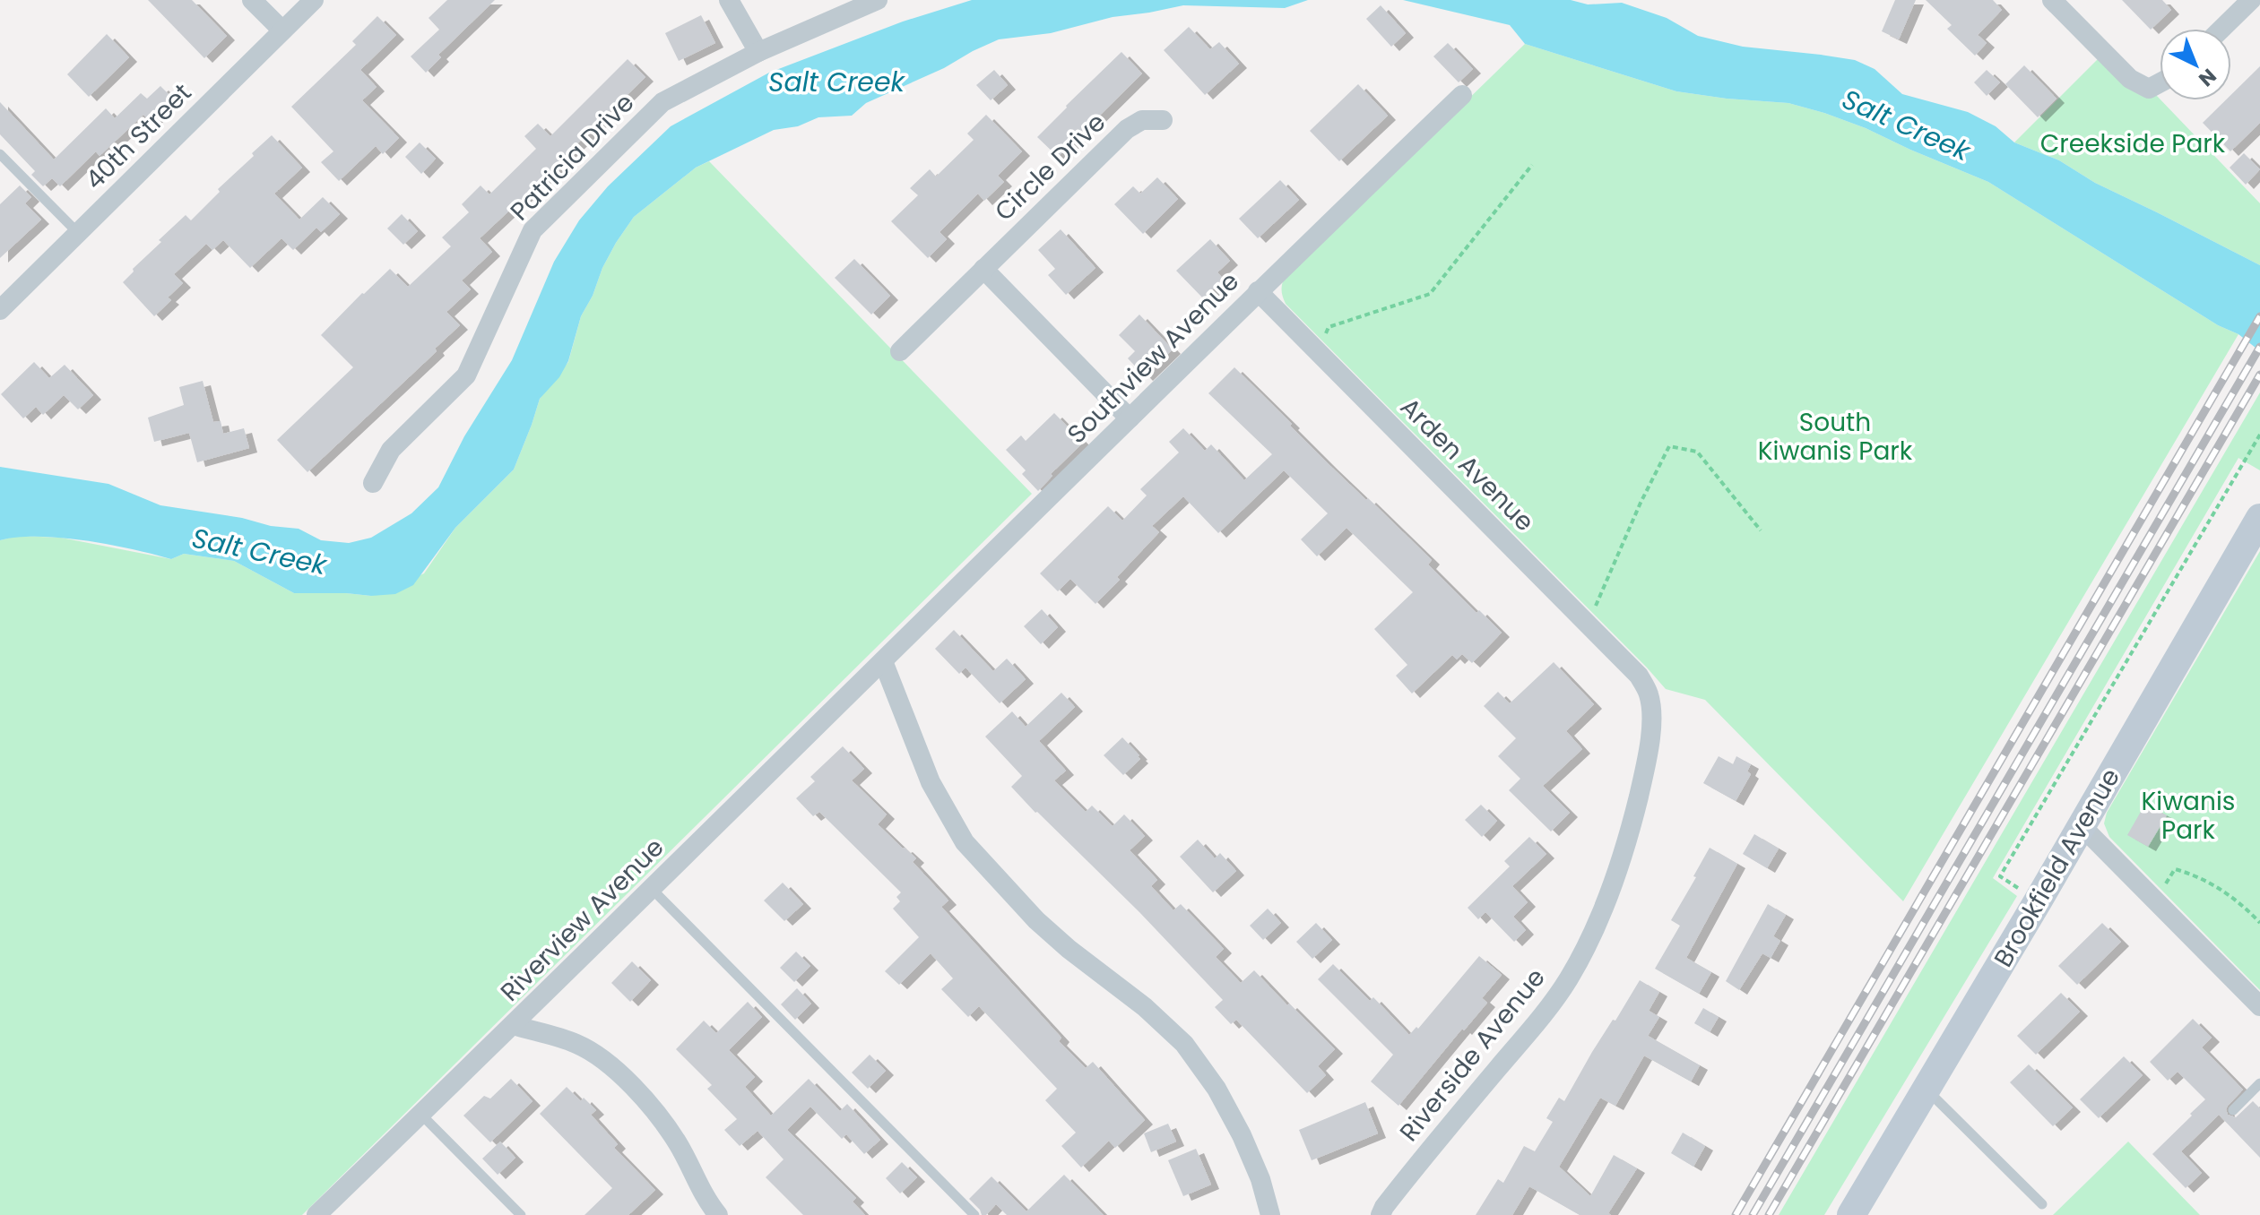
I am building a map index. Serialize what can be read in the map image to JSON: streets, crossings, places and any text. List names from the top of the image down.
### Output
{
  "streets": {
    "street": [
      "40th Street",
      "Patricia Drive",
      "Circle Drive",
      "Southview Avenue",
      "Arden Avenue",
      "Brookfield Avenue",
      "Riverview Avenue",
      "Riverside Avenue"
    ]
  },
  "crossings": [
    ["Southview Avenue", "Arden Avenue"],
    ["Southview Avenue", "Riverview Avenue"],
    ["Arden Avenue", "Riverside Avenue"]
  ],
  "water": ["Salt Creek"],
  "parks": ["Creekside Park", "South Kiwanis Park", "Kiwanis Park"],
  "north": "bottom right"
}
